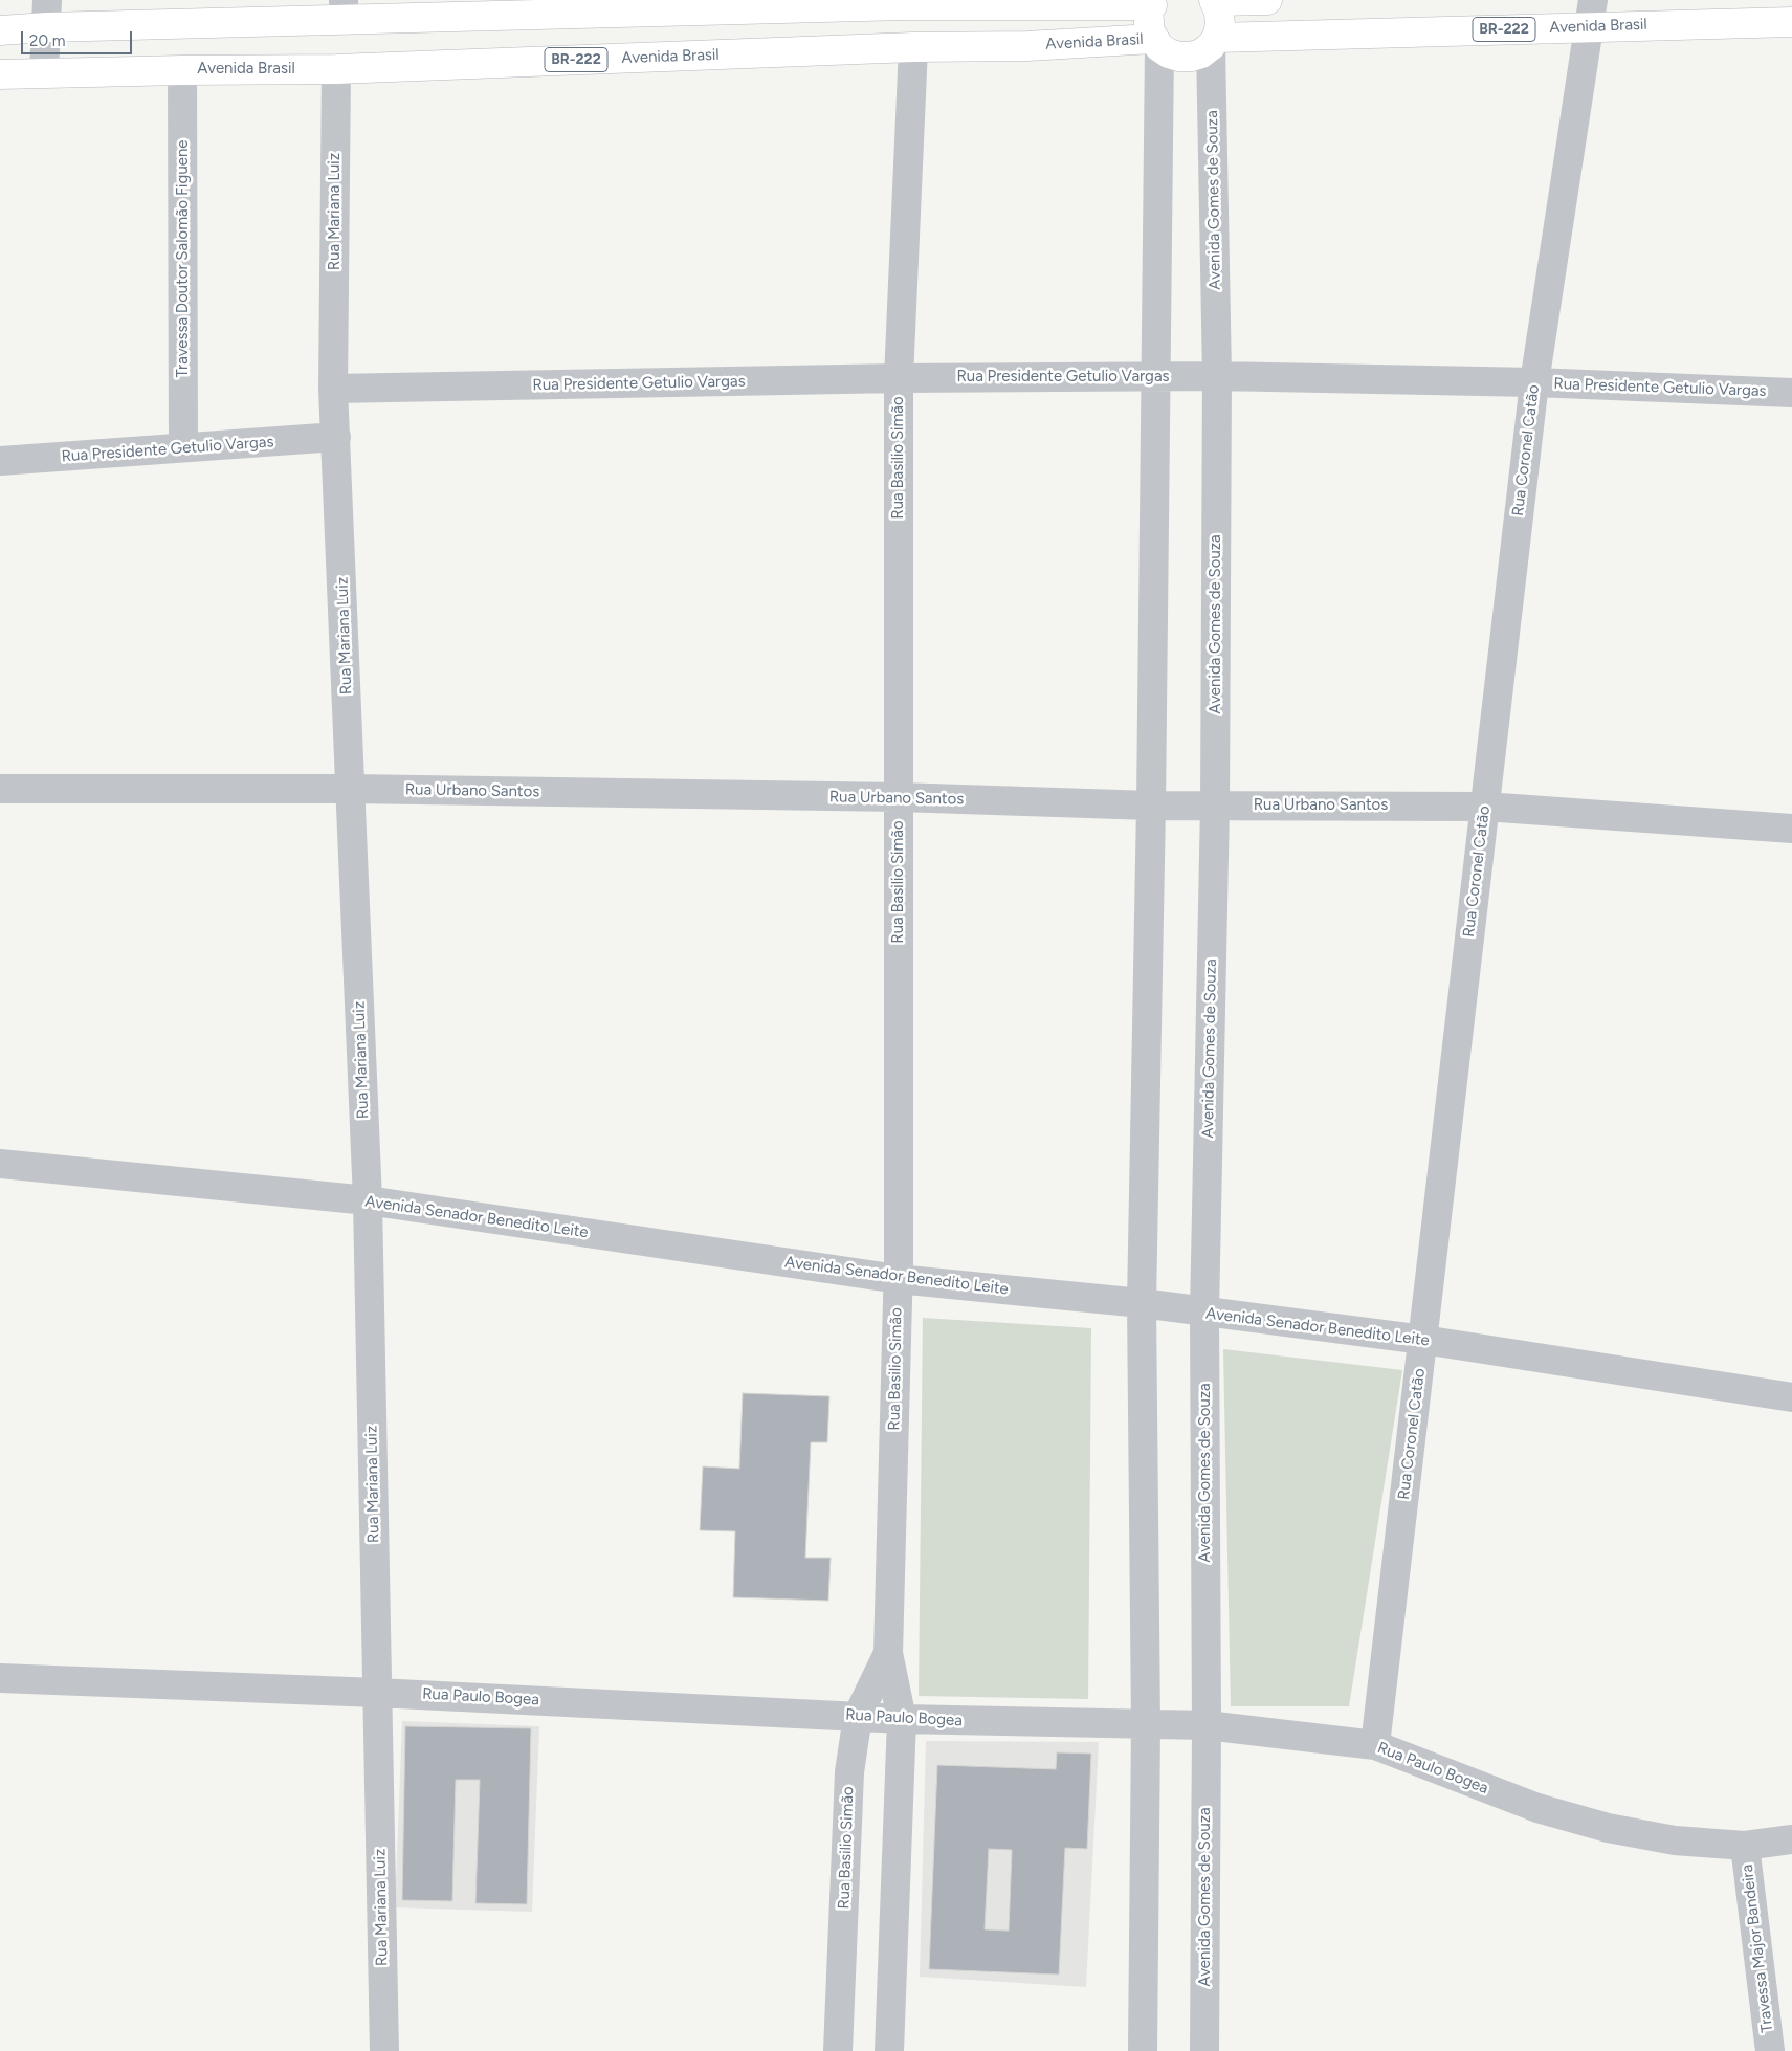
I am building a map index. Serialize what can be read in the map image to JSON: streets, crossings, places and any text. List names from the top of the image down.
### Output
{
  "streets": {
    "main road": ["Avenida Brasil", "BR-222"],
    "street": [
      "Avenida Gomes de Souza",
      "Rua Mariana Luiz",
      "Travessa Doutor Salomão Figuene",
      "Rua Presidente Getulio Vargas",
      "Rua Coronel Catão",
      "Rua Basilio Simão",
      "Rua Urbano Santos",
      "Avenida Senador Benedito Leite",
      "Rua Paulo Bogea",
      "Travessa Major Bandeira"
    ]
  },
  "crossings": [
    ["Avenida Brasil", "Avenida Gomes de Souza"],
    ["Avenida Brasil", "Rua Mariana Luiz"],
    ["Avenida Brasil", "Travessa Doutor Salomão Figuene"],
    ["Avenida Brasil", "Rua Coronel Catão"],
    ["Avenida Brasil", "Rua Basilio Simão"],
    ["Avenida Gomes de Souza", "Rua Presidente Getulio Vargas"],
    ["Avenida Gomes de Souza", "Rua Urbano Santos"],
    ["Avenida Gomes de Souza", "Avenida Senador Benedito Leite"],
    ["Avenida Gomes de Souza", "Rua Paulo Bogea"],
    ["Rua Mariana Luiz", "Rua Presidente Getulio Vargas"],
    ["Rua Mariana Luiz", "Rua Urbano Santos"],
    ["Rua Mariana Luiz", "Avenida Senador Benedito Leite"],
    ["Rua Mariana Luiz", "Rua Paulo Bogea"],
    ["Travessa Doutor Salomão Figuene", "Rua Presidente Getulio Vargas"],
    ["Rua Presidente Getulio Vargas", "Rua Coronel Catão"],
    ["Rua Presidente Getulio Vargas", "Rua Basilio Simão"],
    ["Rua Coronel Catão", "Rua Urbano Santos"],
    ["Rua Coronel Catão", "Avenida Senador Benedito Leite"],
    ["Rua Coronel Catão", "Rua Paulo Bogea"],
    ["Rua Basilio Simão", "Rua Urbano Santos"],
    ["Rua Basilio Simão", "Avenida Senador Benedito Leite"],
    ["Rua Basilio Simão", "Rua Paulo Bogea"],
    ["Rua Paulo Bogea", "Travessa Major Bandeira"]
  ],
  "scale_bar": "20 m"
}
